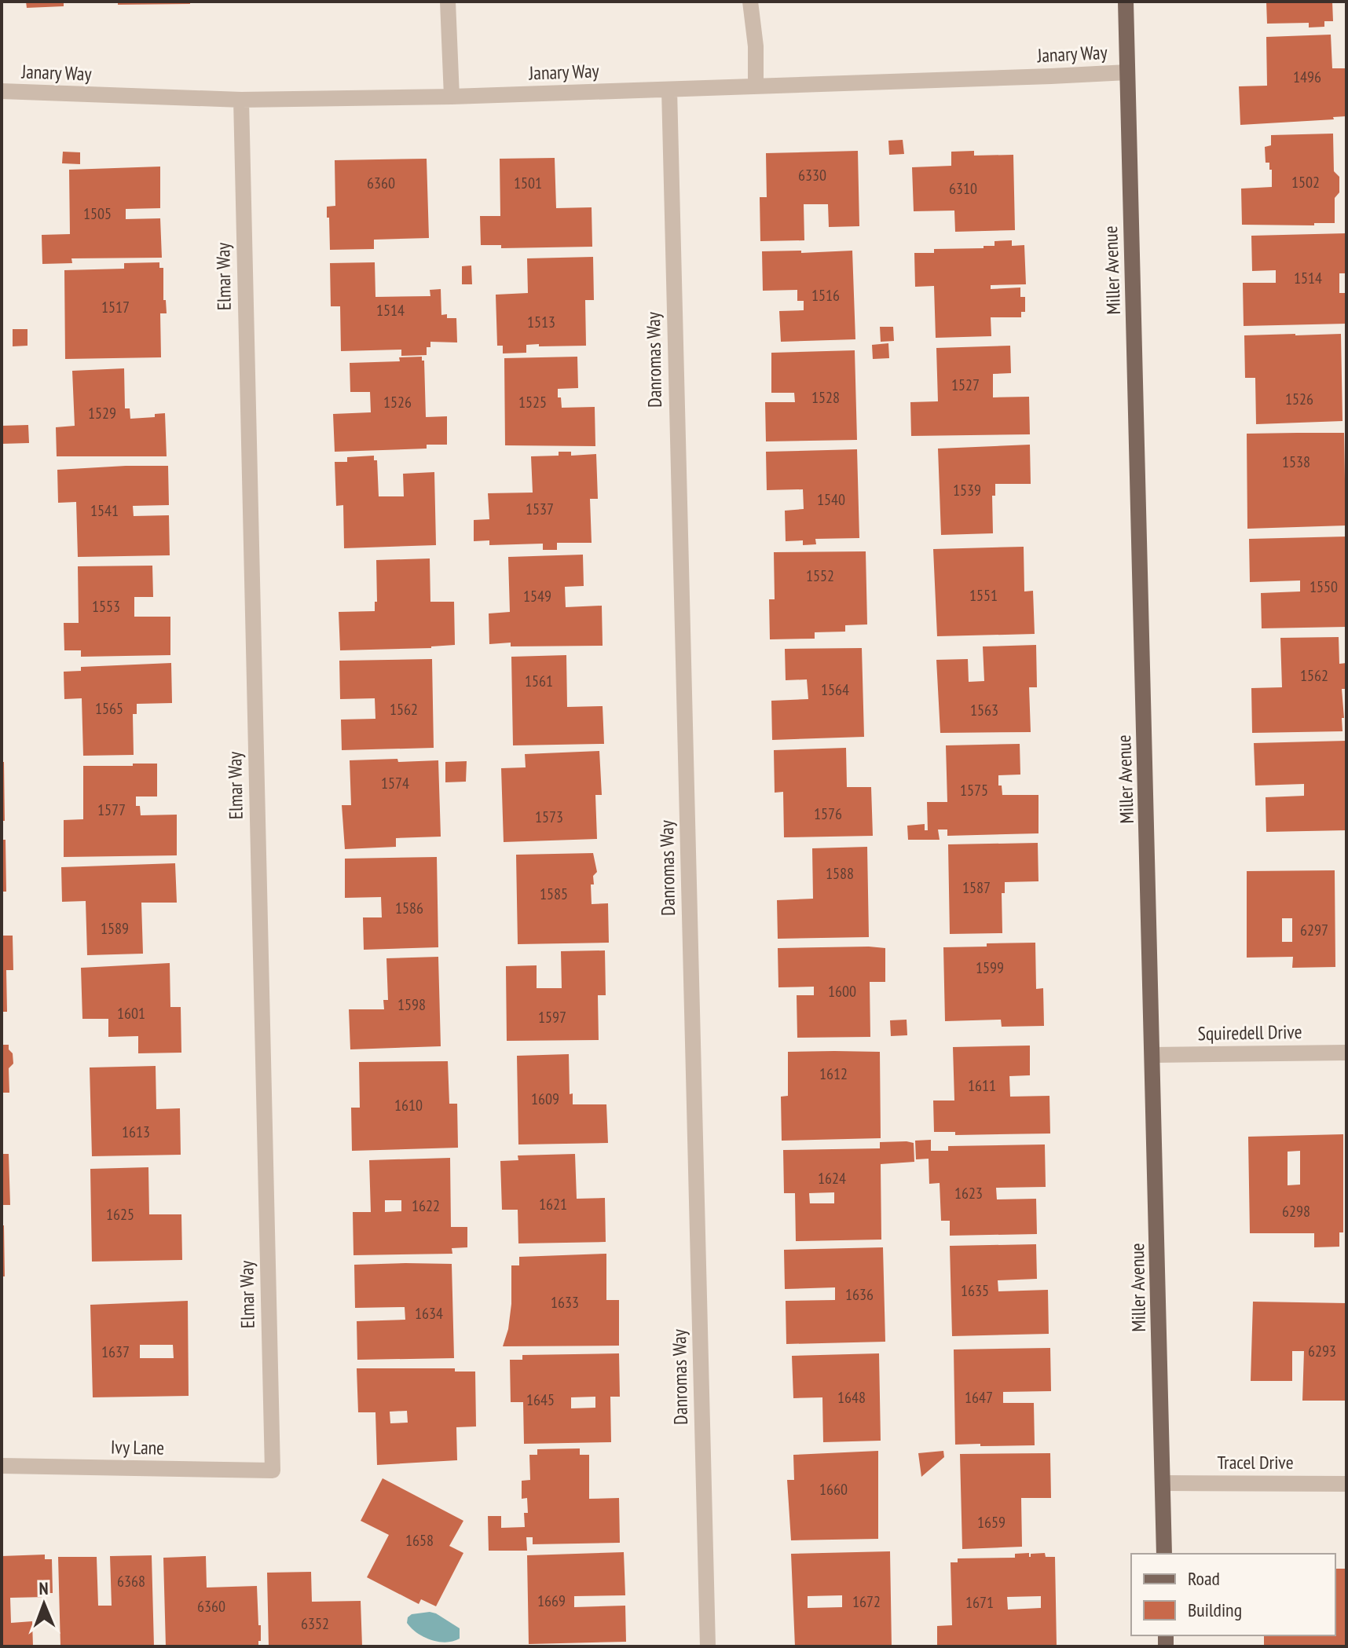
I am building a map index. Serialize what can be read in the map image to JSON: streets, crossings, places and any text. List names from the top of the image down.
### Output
{
  "streets": {
    "main road": ["Miller Avenue"],
    "street": [
      "Janary Way",
      "Elmar Way",
      "Danromas Way",
      "Squiredell Drive",
      "Ivy Lane",
      "Tracel Drive"
    ]
  },
  "crossings": [
    ["Janary Way", "Miller Avenue"],
    ["Janary Way", "Elmar Way"],
    ["Janary Way", "Danromas Way"],
    ["Miller Avenue", "Squiredell Drive"],
    ["Miller Avenue", "Tracel Drive"],
    ["Elmar Way", "Ivy Lane"]
  ],
  "house_numbers": [
    "1496",
    "6330",
    "1502",
    "6360",
    "1501",
    "6310",
    "1505",
    "1514",
    "1516",
    "1517",
    "1514",
    "1513",
    "1527",
    "1528",
    "1526",
    "1526",
    "1525",
    "1529",
    "1538",
    "1539",
    "1540",
    "1537",
    "1541",
    "1552",
    "1550",
    "1551",
    "1549",
    "1553",
    "1562",
    "1561",
    "1564",
    "1565",
    "1562",
    "1563",
    "1574",
    "1575",
    "1577",
    "1576",
    "1573",
    "1588",
    "1587",
    "1585",
    "1586",
    "1589",
    "6297",
    "1599",
    "1600",
    "1598",
    "1601",
    "1597",
    "1612",
    "1611",
    "1609",
    "1610",
    "1613",
    "1624",
    "1623",
    "1621",
    "1622",
    "6298",
    "1625",
    "1635",
    "1636",
    "1633",
    "1634",
    "6293",
    "1637",
    "1648",
    "1647",
    "1645",
    "1660",
    "1659",
    "1658",
    "6368",
    "1669",
    "1672",
    "1671",
    "6360",
    "6352"
  ],
  "legend": ["Road", "Building"],
  "north": "top"
}
